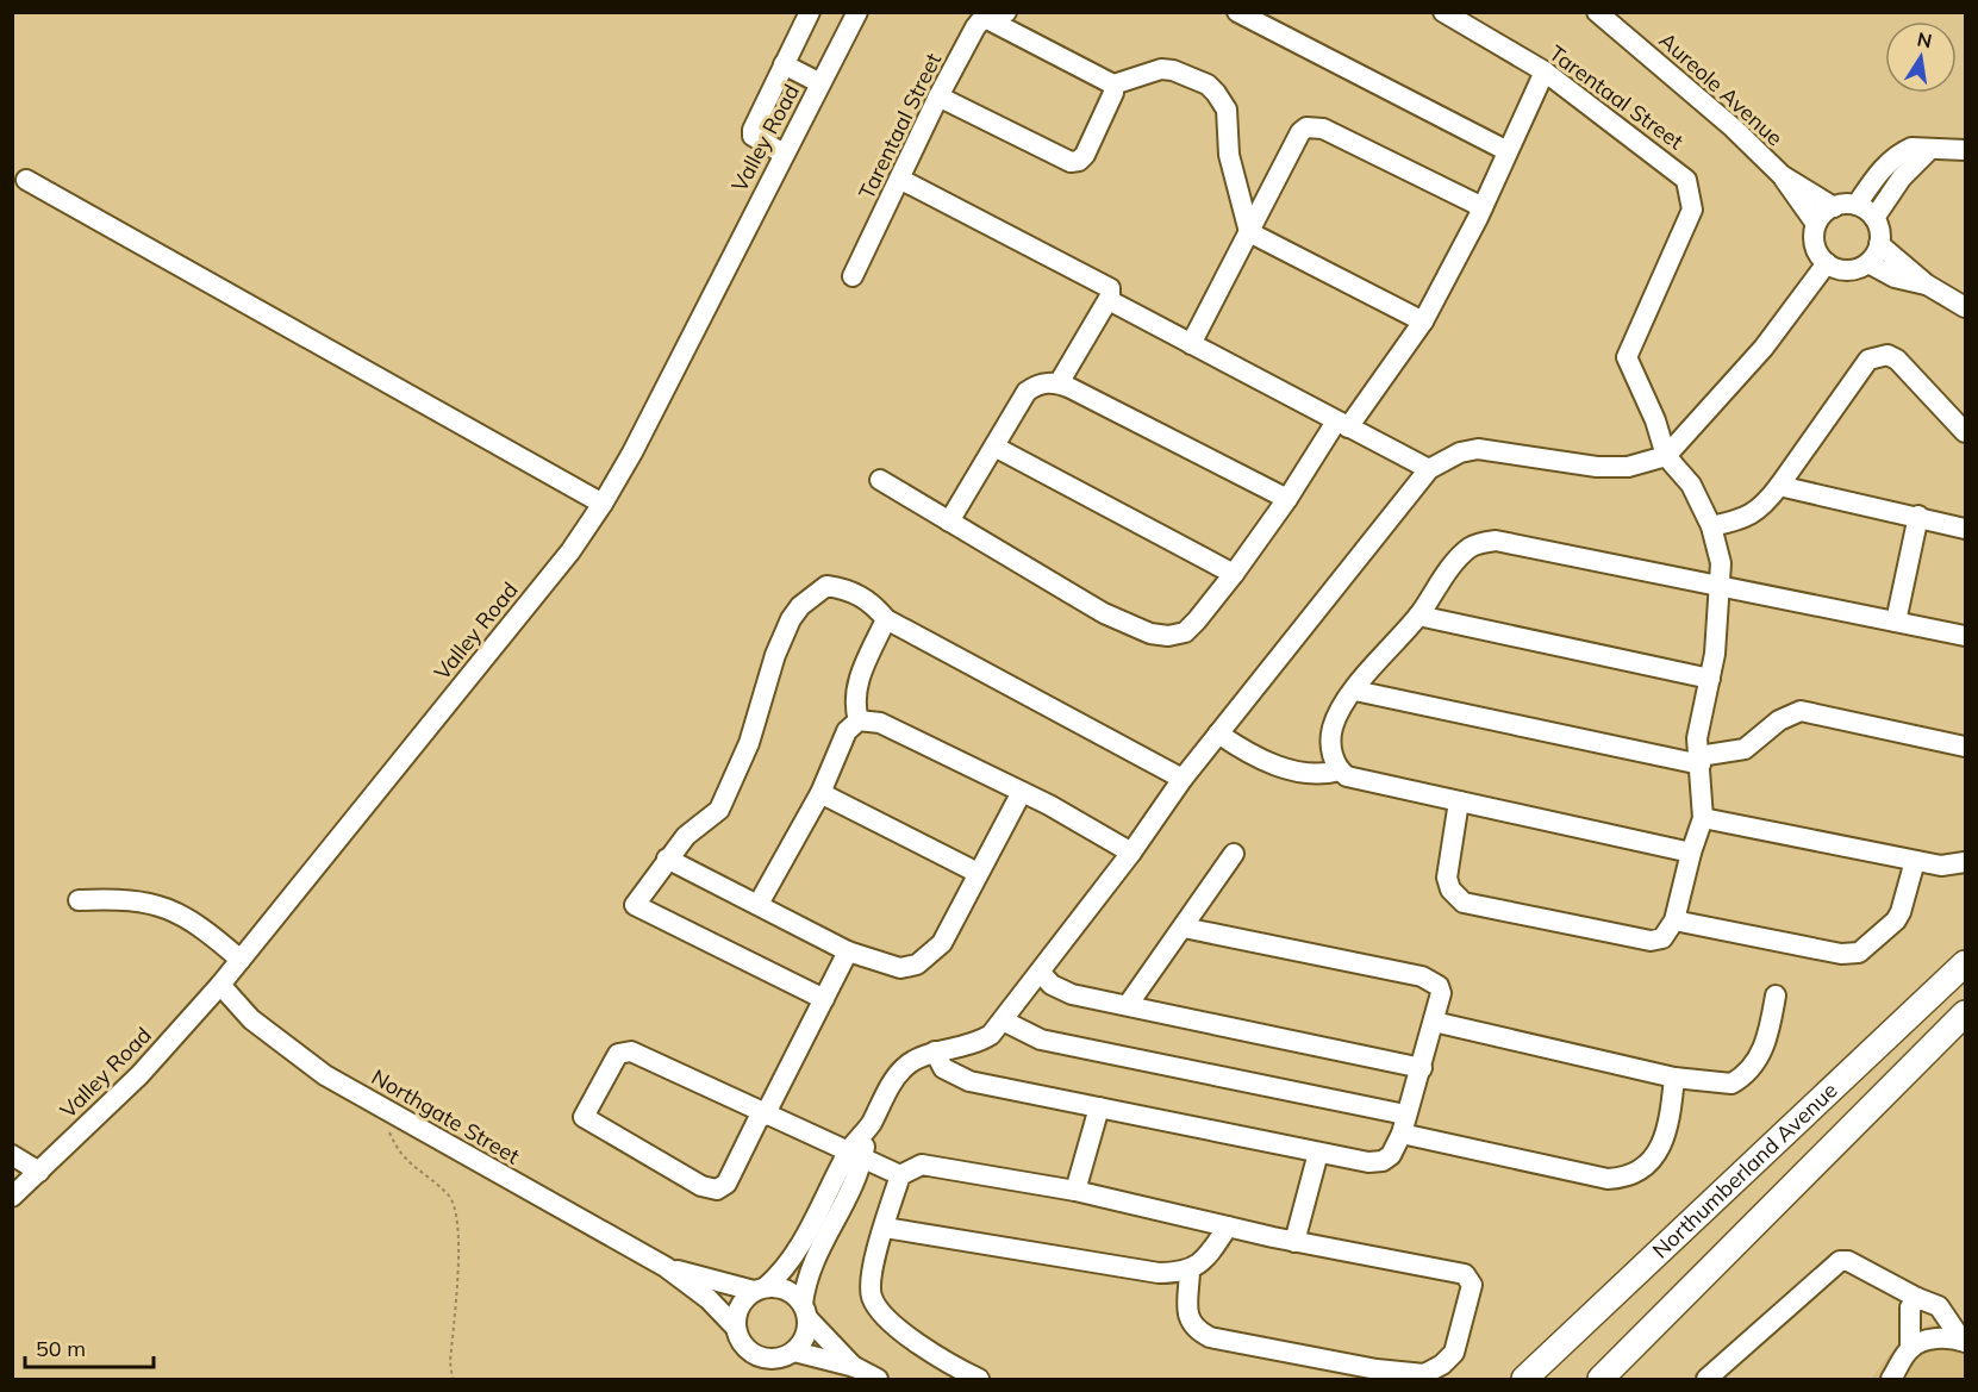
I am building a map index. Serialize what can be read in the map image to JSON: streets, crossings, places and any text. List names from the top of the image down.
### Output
{
  "streets": {
    "main road": ["Northumberland Avenue"],
    "street": [
      "Aureole Avenue",
      "Tarentaal Street",
      "Valley Road",
      "Northgate Street"
    ]
  },
  "crossings": [
    ["Valley Road", "Northgate Street"]
  ],
  "scale_bar": "50 m",
  "north": "top"
}
